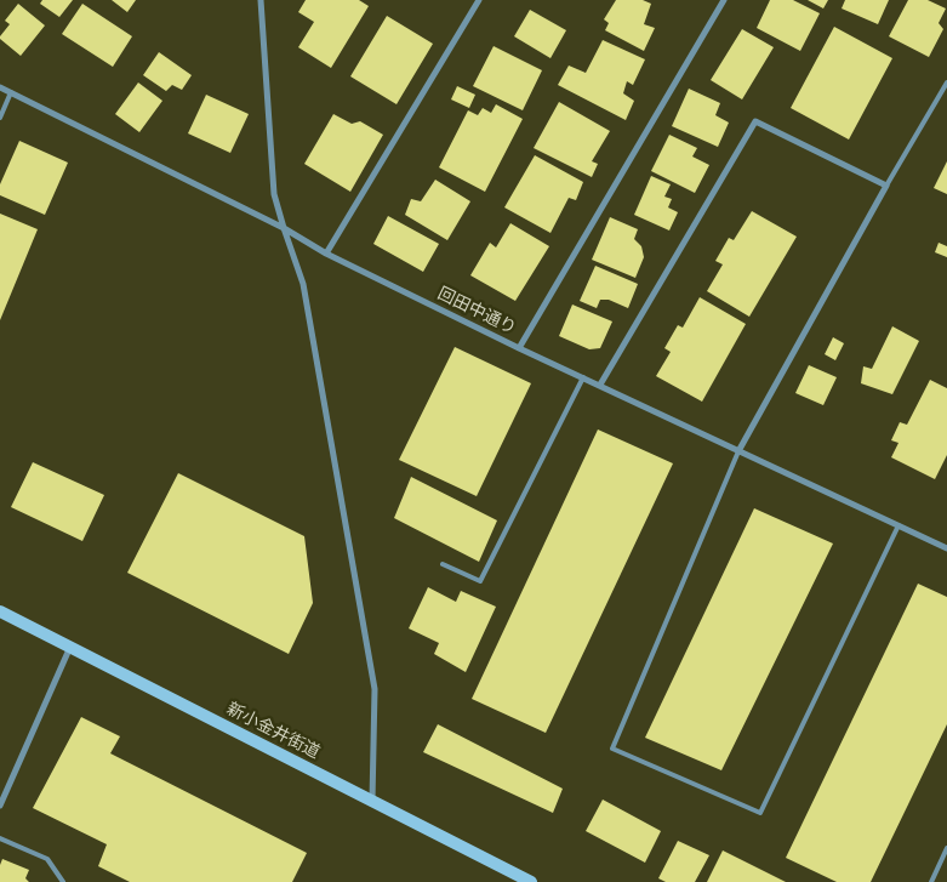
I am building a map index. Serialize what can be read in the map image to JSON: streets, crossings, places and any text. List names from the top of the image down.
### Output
{
  "streets": {
    "main road": ["新小金井街道"],
    "street": ["回田中通り"]
  }
}
